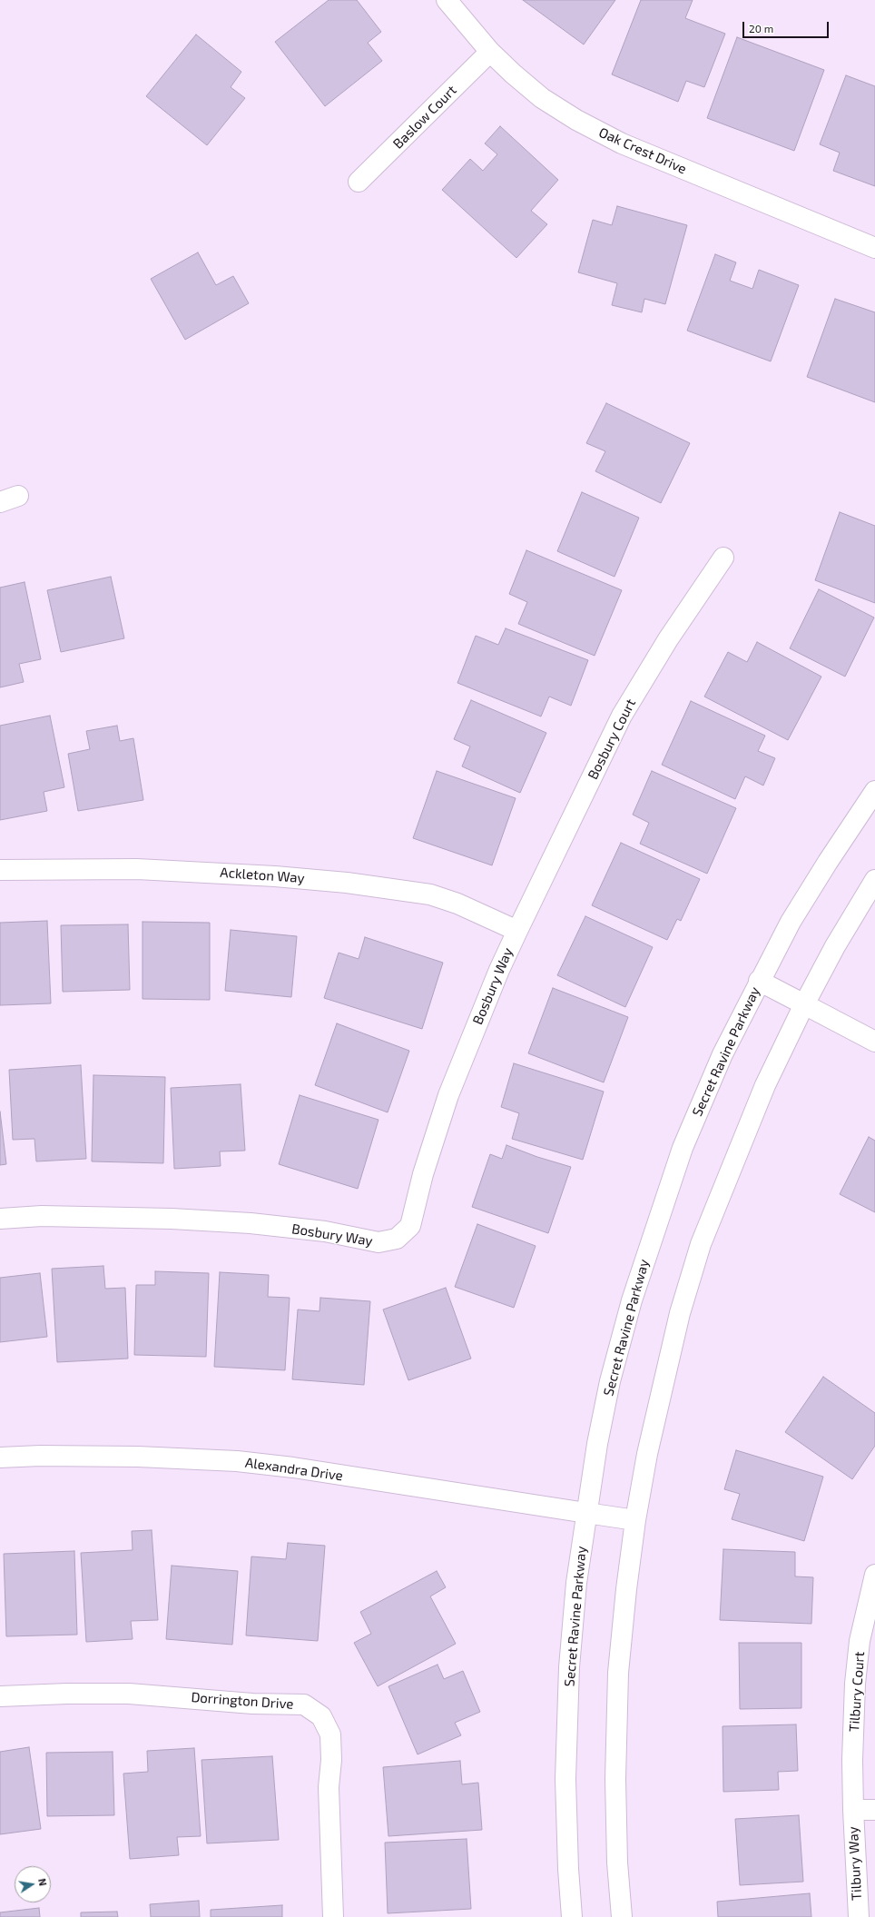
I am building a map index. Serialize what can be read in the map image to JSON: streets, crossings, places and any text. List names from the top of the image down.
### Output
{
  "streets": {
    "street": [
      "Baslow Court",
      "Oak Crest Drive",
      "Bosbury Court",
      "Ackleton Way",
      "Bosbury Way",
      "Secret Ravine Parkway",
      "Alexandra Drive",
      "Tilbury Court",
      "Dorrington Drive",
      "Tilbury Way"
    ]
  },
  "crossings": [
    ["Baslow Court", "Oak Crest Drive"],
    ["Bosbury Court", "Ackleton Way"],
    ["Bosbury Court", "Bosbury Way"],
    ["Ackleton Way", "Bosbury Way"],
    ["Secret Ravine Parkway", "Alexandra Drive"],
    ["Tilbury Court", "Tilbury Way"]
  ],
  "scale_bar": "20 m",
  "north": "right"
}
